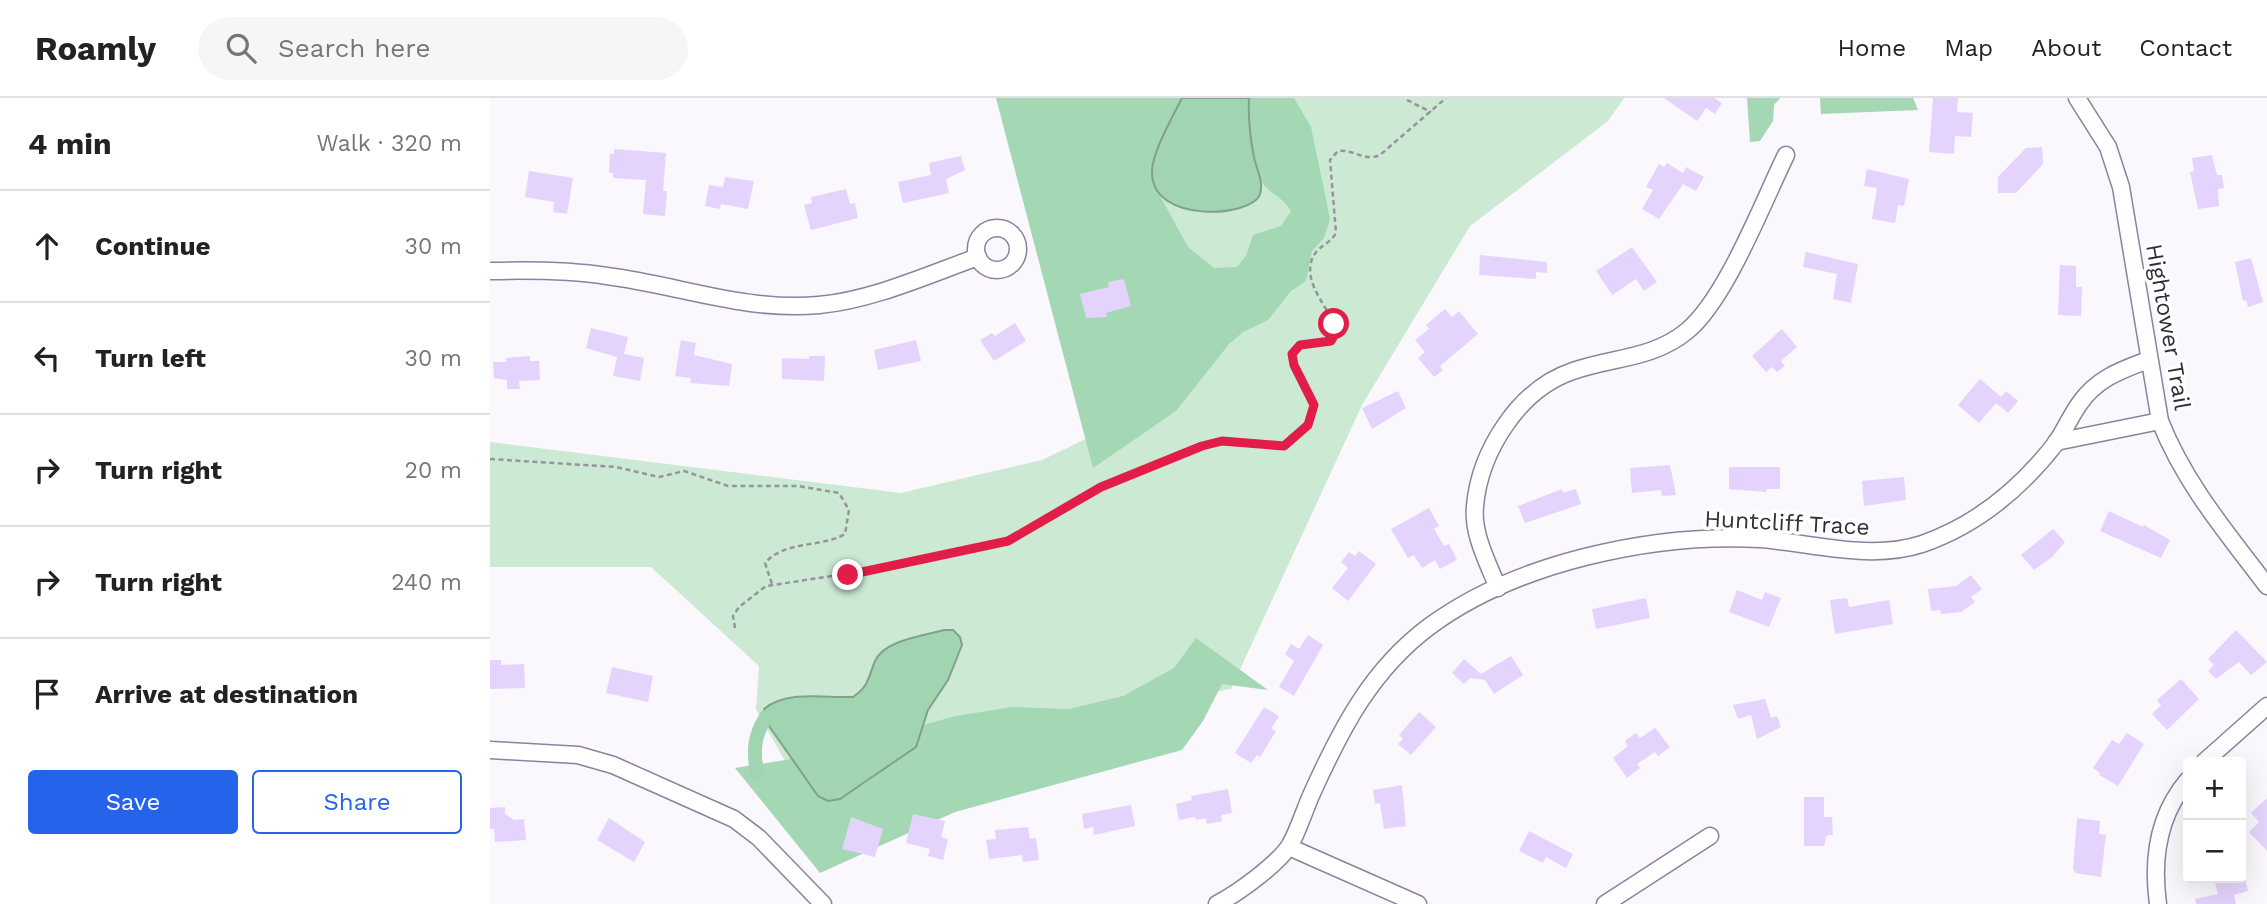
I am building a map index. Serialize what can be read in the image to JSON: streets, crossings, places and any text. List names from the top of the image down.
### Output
{
  "streets": {
    "street": ["Hightower Trail", "Huntcliff Trace"]
  },
  "crossings": [
    ["Hightower Trail", "Huntcliff Trace"]
  ],
  "page": {
    "header": "Roamly",
    "search": "Search here",
    "nav": [
      "Home",
      "Map",
      "About",
      "Contact"
    ],
    "heading": ["4 min", "Walk · 320 m"],
    "list": [
      ["Continue", "30 m"],
      ["Turn left", "30 m"],
      ["Turn right", "20 m"],
      ["Turn right", "240 m"],
      "Arrive at destination"
    ],
    "buttons": ["Save", "Share"],
    "map_buttons": ["+", "−"]
  }
}
